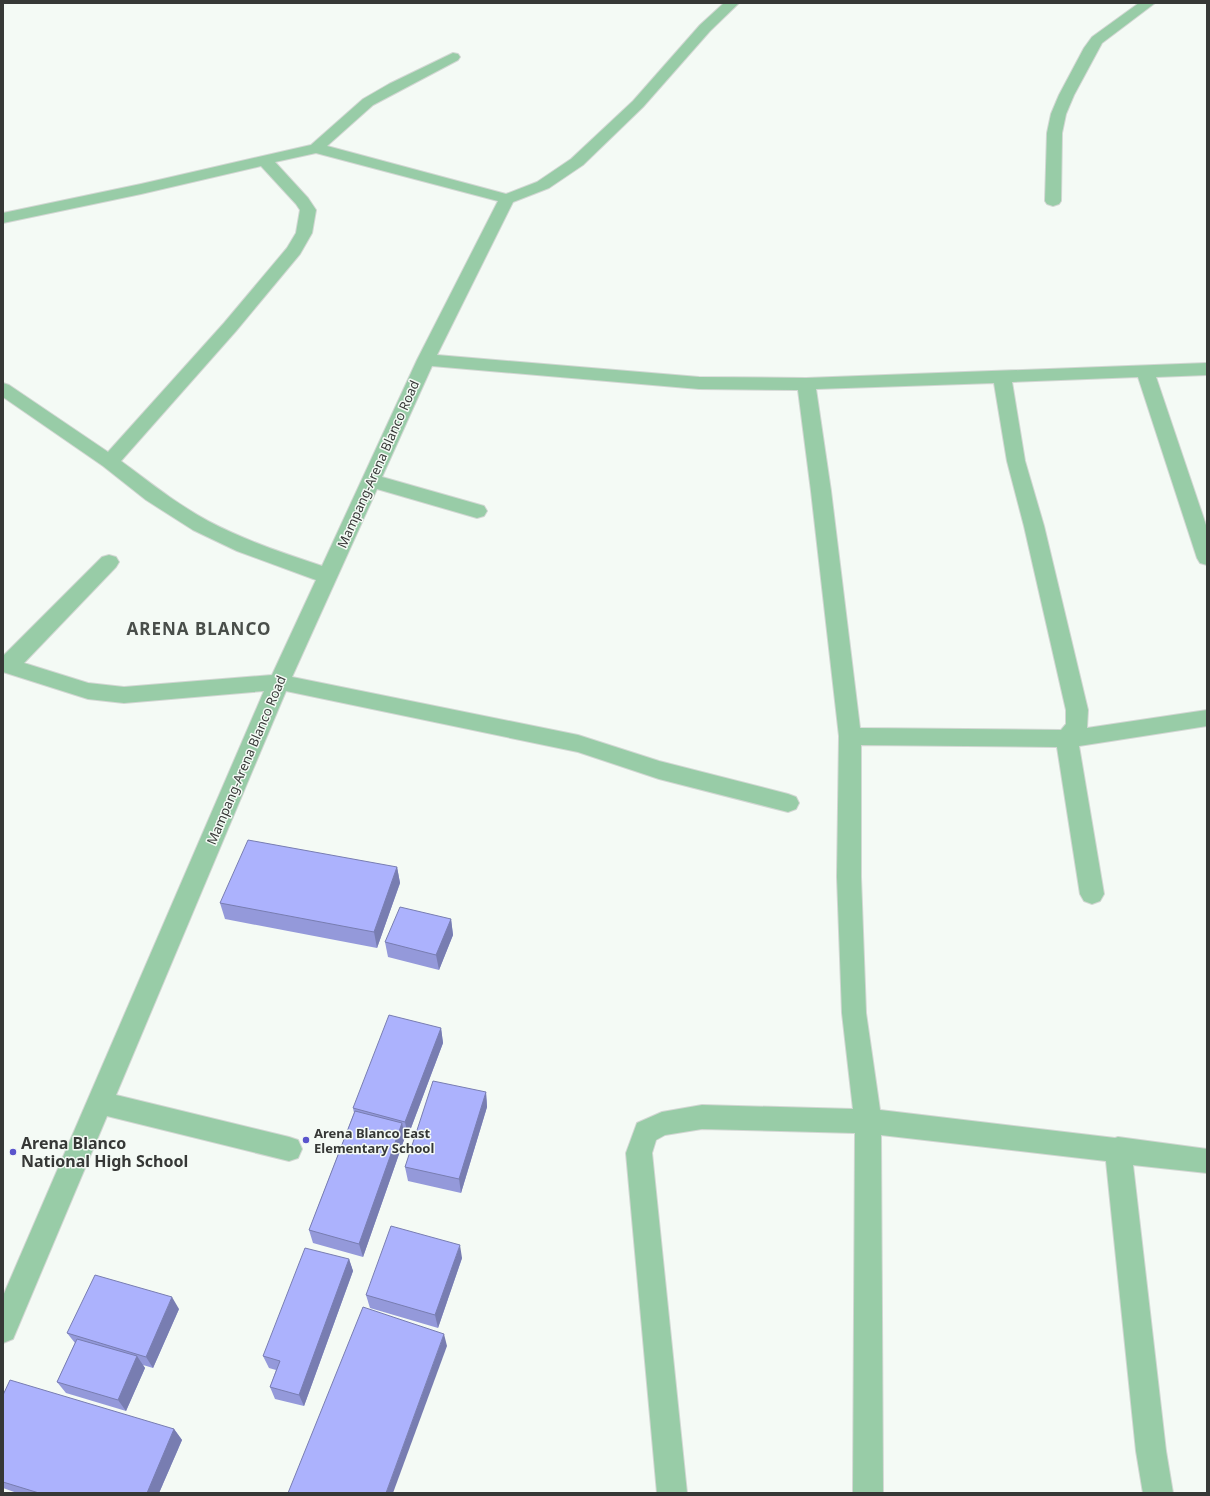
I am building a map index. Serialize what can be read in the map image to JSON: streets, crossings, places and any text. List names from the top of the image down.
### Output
{
  "streets": {
    "street": ["Mampang-Arena Blanco Road"]
  },
  "districts": ["ARENA BLANCO"],
  "places": ["Arena Blanco East Elementary School", "Arena Blanco National High School"]
}
